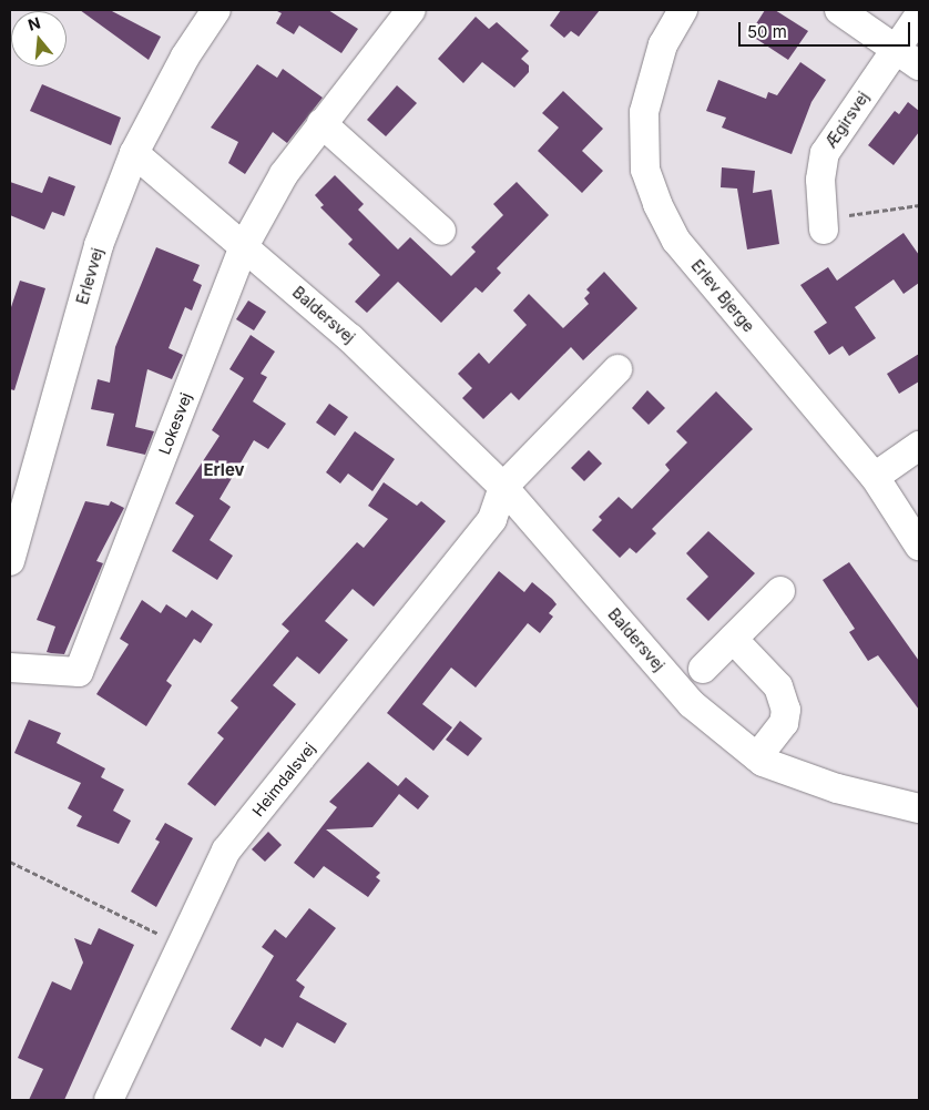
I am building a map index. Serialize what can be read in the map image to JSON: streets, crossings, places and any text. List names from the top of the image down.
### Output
{
  "streets": {
    "street": [
      "Ægirsvej",
      "Erlevvej",
      "Erlev Bjerge",
      "Baldersvej",
      "Lokesvej",
      "Heimdalsvej"
    ]
  },
  "crossings": [
    ["Erlevvej", "Baldersvej"],
    ["Baldersvej", "Lokesvej"],
    ["Baldersvej", "Heimdalsvej"]
  ],
  "districts": ["Erlev"],
  "scale_bar": "50 m",
  "north": "top"
}
